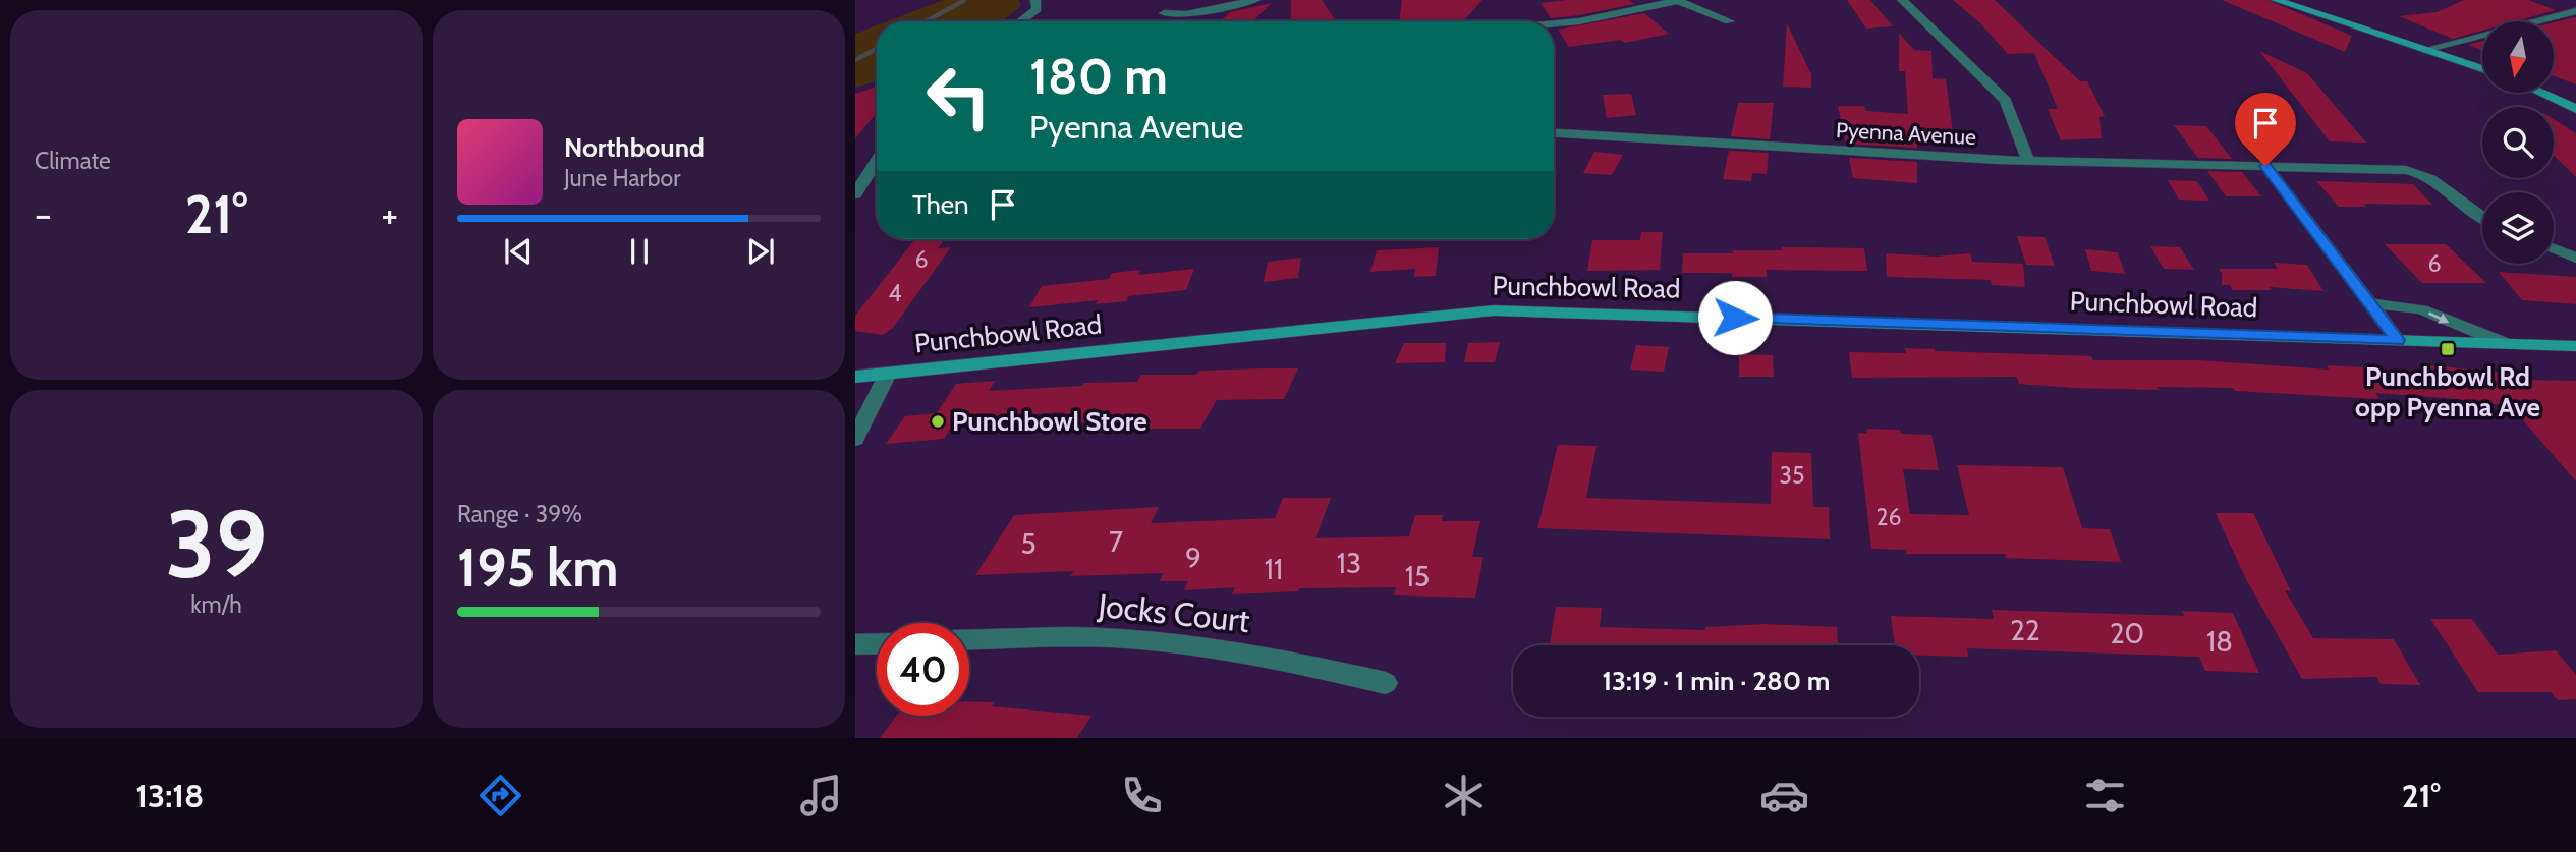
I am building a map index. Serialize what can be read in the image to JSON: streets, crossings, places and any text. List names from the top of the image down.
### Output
{
  "streets": {
    "street": ["Pyenna Avenue", "Punchbowl Road", "Jocks Court"]
  },
  "places": {
    "transit": ["Punchbowl Rd opp Pyenna Ave"],
    "other": ["Punchbowl Store"]
  },
  "house_numbers": [
    "6",
    "6",
    "4",
    "35",
    "26",
    "7",
    "5",
    "9",
    "13",
    "11",
    "15",
    "22",
    "20",
    "18"
  ],
  "north": "bottom",
  "page": {
    "tile": [
      "Climate",
      ["39", "km/h"],
      ["Range · 39%", "195 km"]
    ],
    "turn": ["180 m", "Pyenna Avenue"],
    "song": ["Northbound", "June Harbor"],
    "then": "Then",
    "heat": ["−", "21°", "+"],
    "limit": "40",
    "trip": "13:19 · 1 min · 280 m",
    "tabs": ["13:18", "21°"]
  }
}
